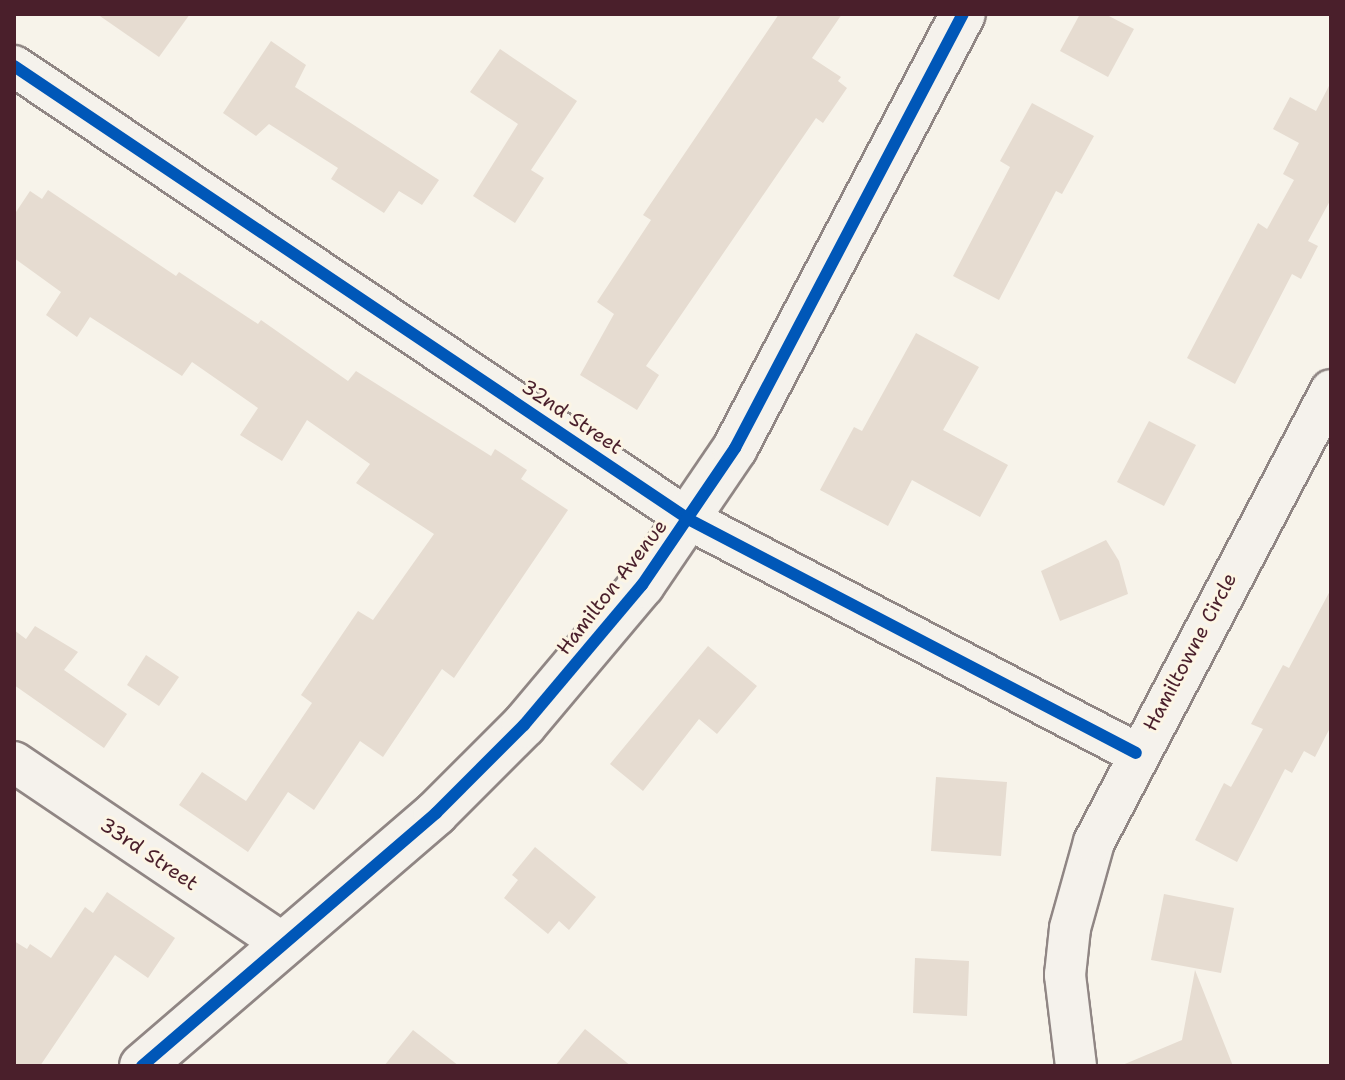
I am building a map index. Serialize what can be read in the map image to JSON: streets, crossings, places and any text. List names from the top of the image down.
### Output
{
  "streets": {
    "street": [
      "32nd Street",
      "Hamilton Avenue",
      "Hamiltowne Circle",
      "33rd Street"
    ]
  },
  "crossings": [
    ["32nd Street", "Hamilton Avenue"],
    ["32nd Street", "Hamiltowne Circle"],
    ["Hamilton Avenue", "33rd Street"]
  ]
}
